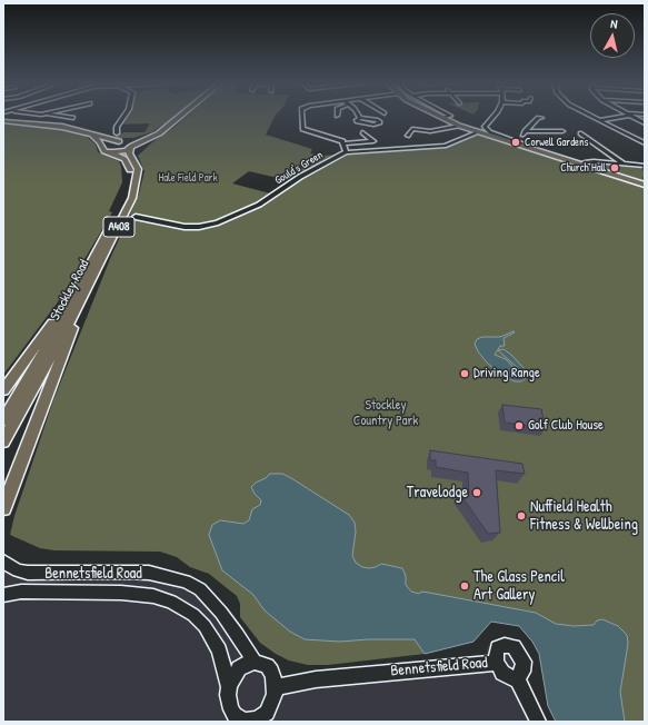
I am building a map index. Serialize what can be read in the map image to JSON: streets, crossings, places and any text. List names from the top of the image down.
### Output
{
  "streets": {
    "main road": ["A408", "Stockley Road"],
    "street": ["Gould's Green", "Bennetsfield Road"]
  },
  "parks": ["Hale Field Park", "Stockley Country Park"],
  "places": [
    "Corwell Gardens",
    "Church Hall",
    "Driving Range",
    "Golf Club House",
    "Travelodge",
    "Nuffield Health Fitness & Wellbeing",
    "The Glass Pencil Art Gallery"
  ],
  "north": "top"
}
